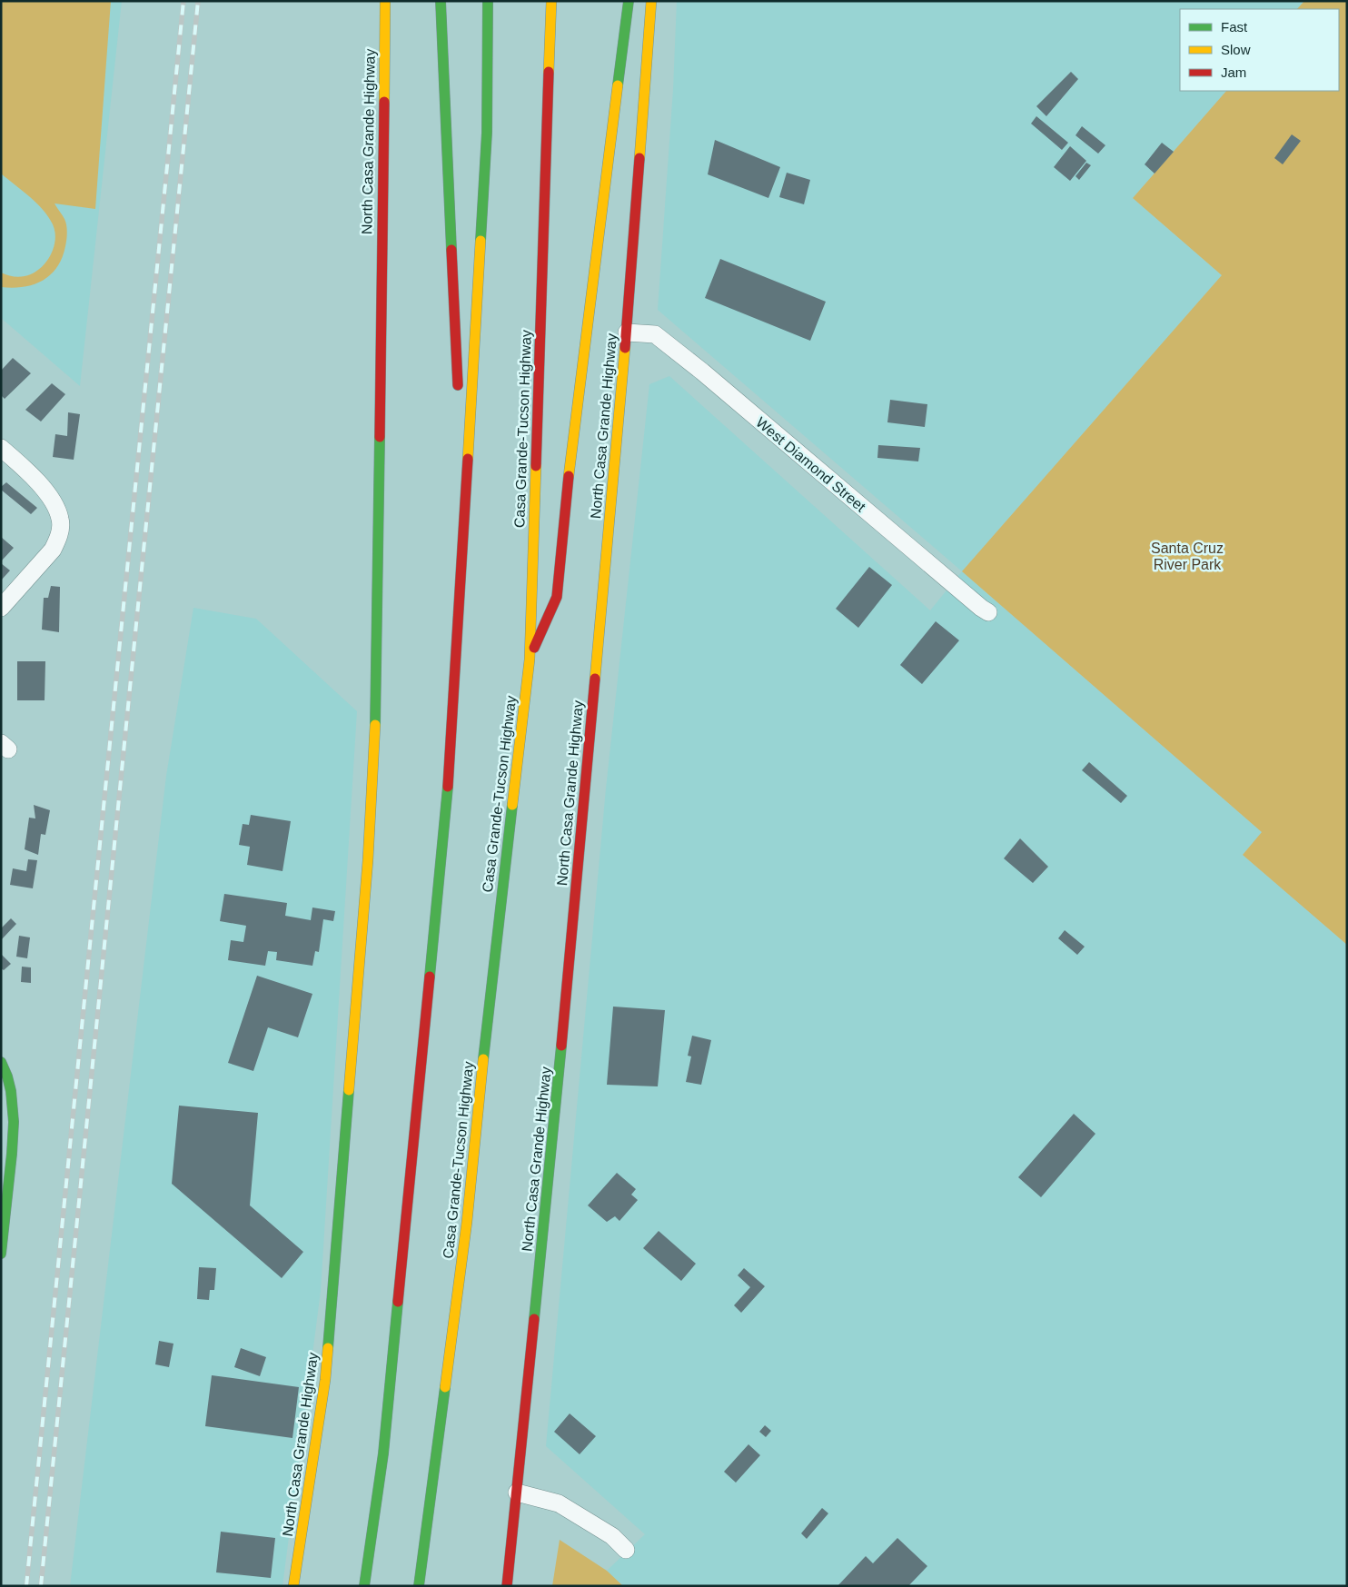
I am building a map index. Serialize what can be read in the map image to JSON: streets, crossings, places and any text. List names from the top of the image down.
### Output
{
  "streets": {
    "main road": ["North Casa Grande Highway", "Casa Grande-Tucson Highway"],
    "street": ["West Diamond Street"]
  },
  "crossings": [
    ["North Casa Grande Highway", "West Diamond Street"]
  ],
  "parks": ["Santa Cruz River Park"],
  "legend": ["Fast", "Slow", "Jam"]
}
